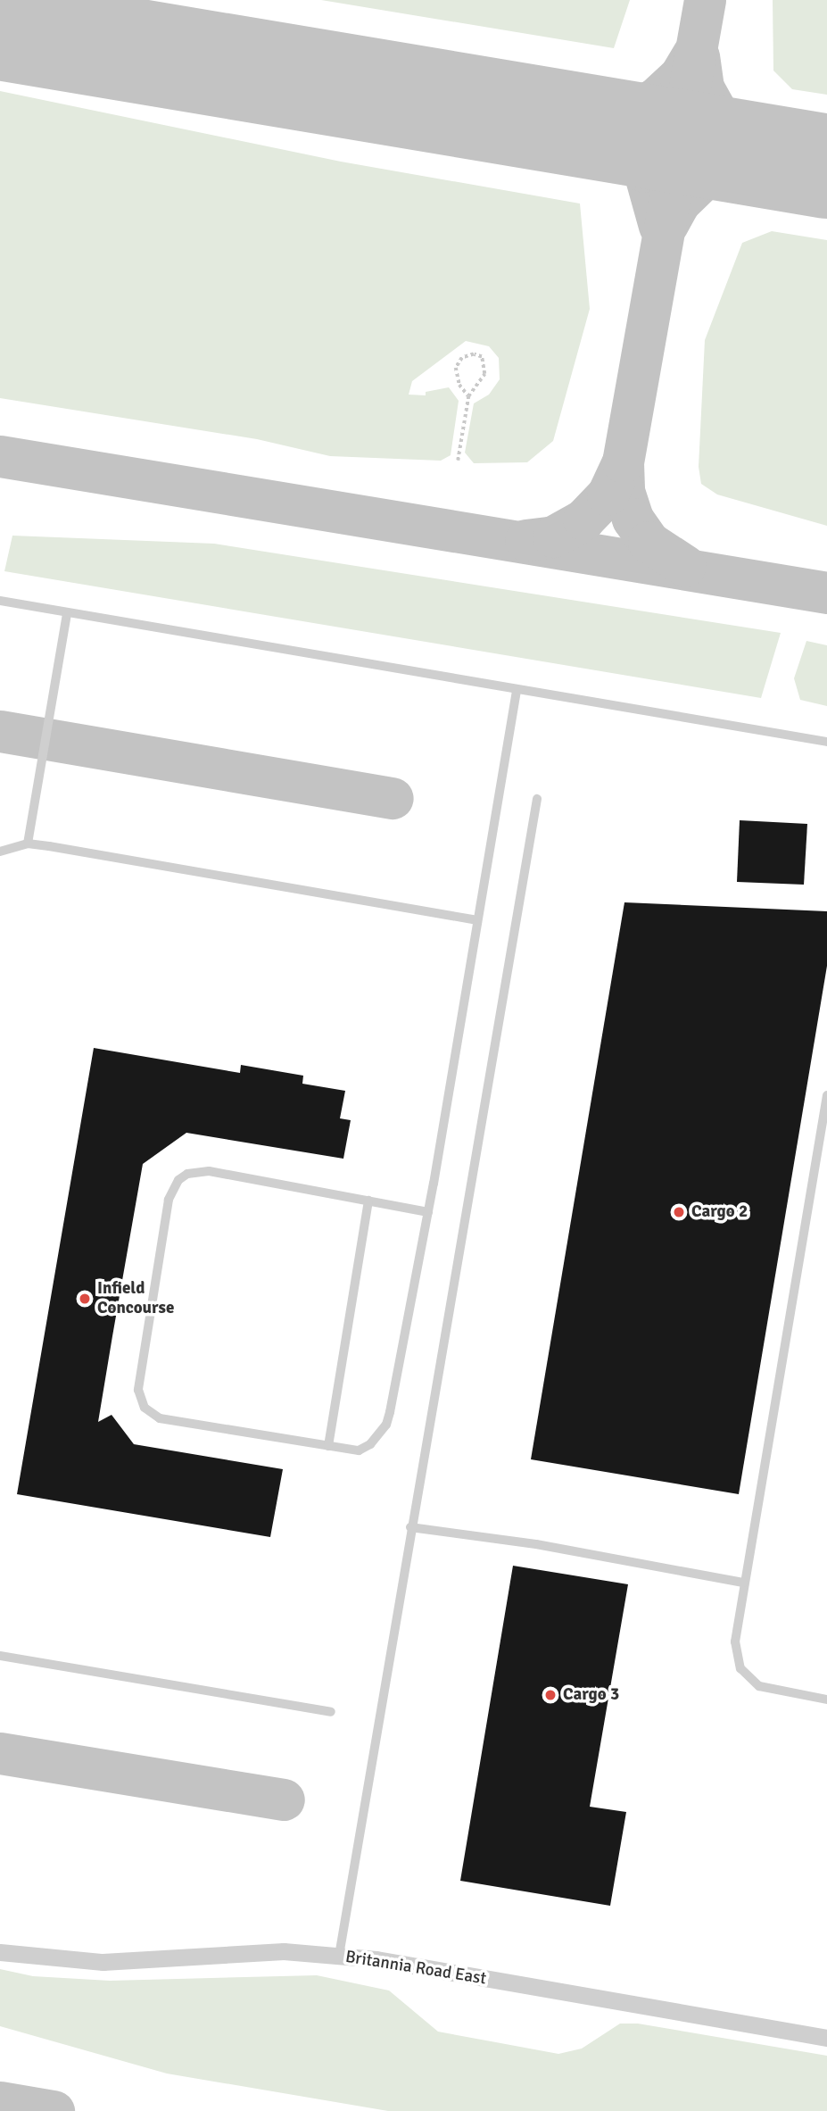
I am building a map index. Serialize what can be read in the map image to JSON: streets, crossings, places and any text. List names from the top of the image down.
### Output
{
  "streets": {
    "street": ["Britannia Road East"]
  },
  "places": ["Cargo 2", "Infield Concourse", "Cargo 3"]
}
